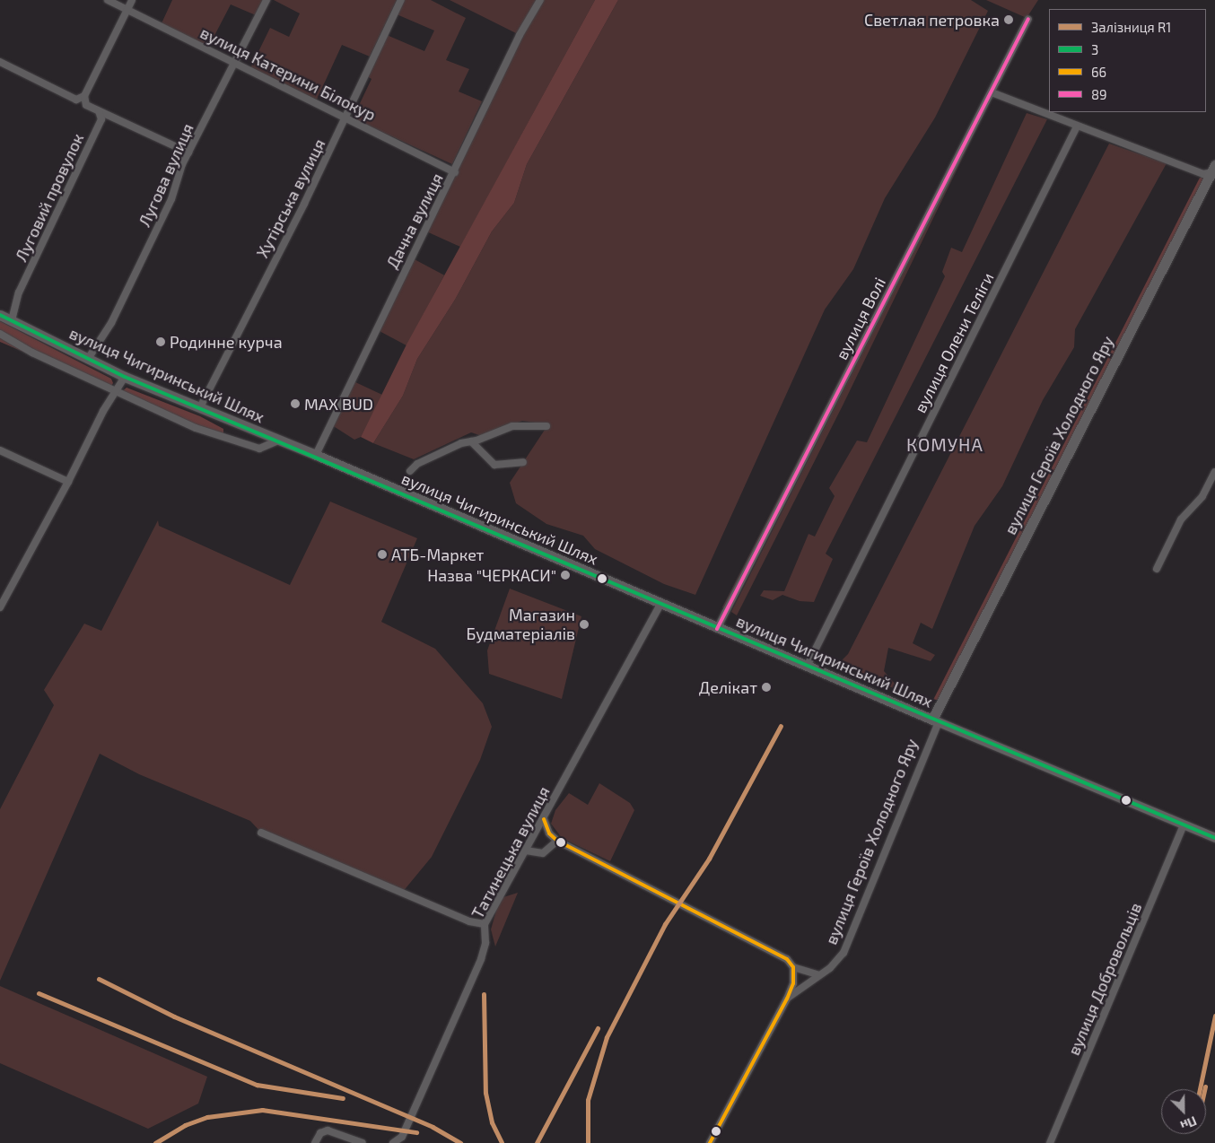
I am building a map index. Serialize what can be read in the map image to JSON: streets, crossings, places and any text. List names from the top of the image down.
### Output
{
  "streets": {
    "main road": ["вулиця Чигиринський Шлях", "вулиця Героїв Холодного Яру"],
    "street": [
      "вулиця Катерини Білокур",
      "Лугова вулиця",
      "Луговий провулок",
      "Хутірська вулиця",
      "Дачна вулиця",
      "вулиця Волі",
      "вулиця Олени Теліги",
      "Татинецька вулиця",
      "вулиця Добровольців"
    ]
  },
  "crossings": [
    ["вулиця Катерини Білокур", "Лугова вулиця"],
    ["вулиця Катерини Білокур", "Хутірська вулиця"],
    ["вулиця Катерини Білокур", "Дачна вулиця"],
    ["Лугова вулиця", "вулиця Чигиринський Шлях"],
    ["Луговий провулок", "вулиця Чигиринський Шлях"],
    ["Хутірська вулиця", "вулиця Чигиринський Шлях"],
    ["Дачна вулиця", "вулиця Чигиринський Шлях"],
    ["вулиця Волі", "вулиця Чигиринський Шлях"],
    ["вулиця Олени Теліги", "вулиця Чигиринський Шлях"],
    ["вулиця Чигиринський Шлях", "вулиця Героїв Холодного Яру"],
    ["вулиця Чигиринський Шлях", "Татинецька вулиця"],
    ["вулиця Чигиринський Шлях", "вулиця Добровольців"]
  ],
  "districts": ["КОМУНА"],
  "places": [
    "Светлая петровка",
    "Родинне курча",
    "MAX BUD",
    "АТБ-Маркет",
    "Назва \"ЧЕРКАСИ\"",
    "Магазин Будматеріалів",
    "Делікат"
  ],
  "lines": [
    "transit line 89",
    "transit line 3",
    "rail line R1",
    "transit line 66"
  ],
  "legend": [
    "Залізниця R1",
    "3",
    "66",
    "89"
  ],
  "north": "bottom right"
}
